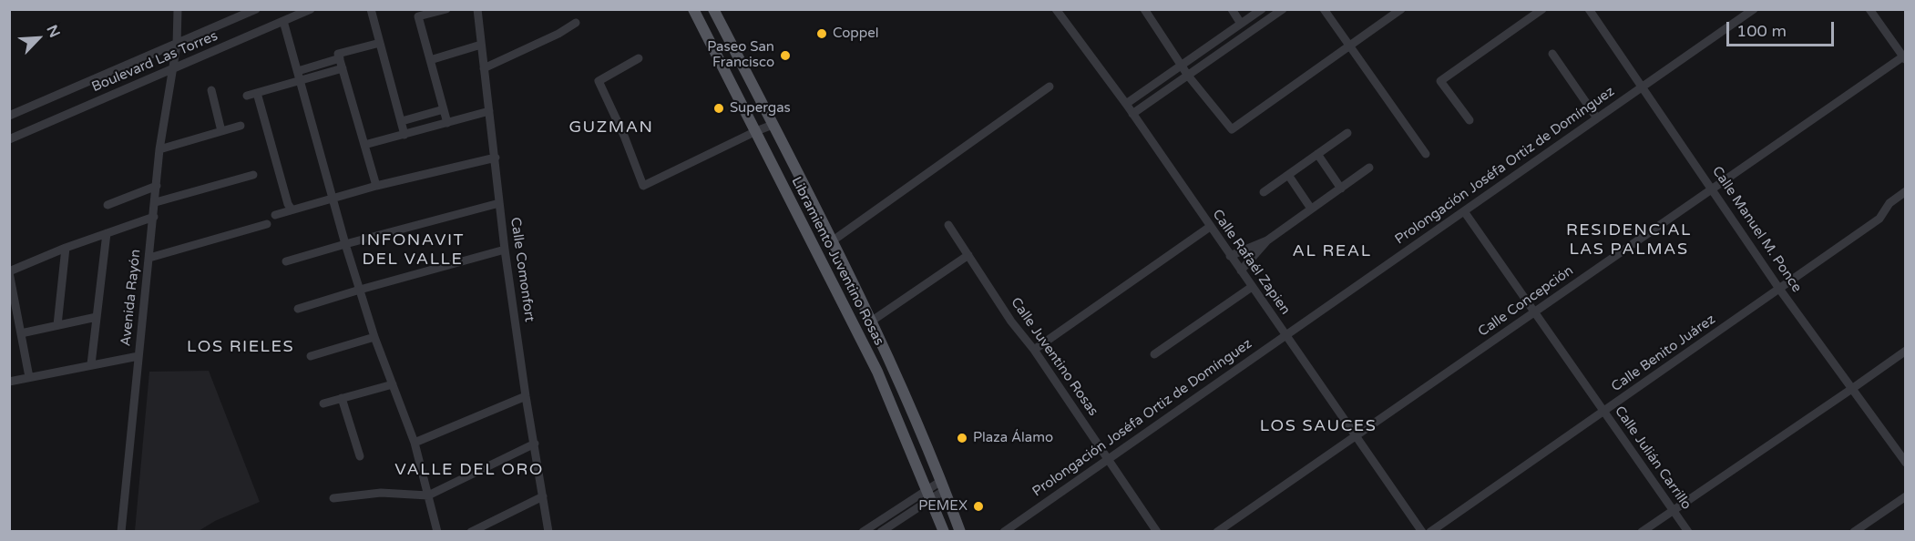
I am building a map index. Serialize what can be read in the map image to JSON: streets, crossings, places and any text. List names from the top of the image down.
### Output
{
  "streets": {
    "main road": ["Libramiento Juventino Rosas"],
    "street": [
      "Boulevard Las Torres",
      "Prolongación Joséfa Ortiz de Domínguez",
      "Calle Manuel M. Ponce",
      "Calle Rafaél Zapien",
      "Calle Comonfort",
      "Avenida Rayón",
      "Calle Concepción",
      "Calle Benito Juárez",
      "Calle Juventino Rosas",
      "Calle Julián Carrillo"
    ]
  },
  "crossings": [
    ["Boulevard Las Torres", "Avenida Rayón"],
    ["Prolongación Joséfa Ortiz de Domínguez", "Calle Manuel M. Ponce"],
    ["Prolongación Joséfa Ortiz de Domínguez", "Calle Rafaél Zapien"],
    ["Prolongación Joséfa Ortiz de Domínguez", "Calle Juventino Rosas"],
    ["Prolongación Joséfa Ortiz de Domínguez", "Calle Julián Carrillo"],
    ["Calle Manuel M. Ponce", "Calle Concepción"],
    ["Calle Manuel M. Ponce", "Calle Benito Juárez"],
    ["Calle Rafaél Zapien", "Calle Concepción"],
    ["Calle Concepción", "Calle Julián Carrillo"],
    ["Calle Benito Juárez", "Calle Julián Carrillo"]
  ],
  "districts": [
    "GUZMAN",
    "RESIDENCIAL LAS PALMAS",
    "INFONAVIT DEL VALLE",
    "AL REAL",
    "LOS RIELES",
    "LOS SAUCES",
    "VALLE DEL ORO"
  ],
  "places": [
    "Coppel",
    "Paseo San Francisco",
    "Supergas",
    "Plaza Álamo",
    "PEMEX"
  ],
  "scale_bar": "100 m",
  "north": "top right"
}
